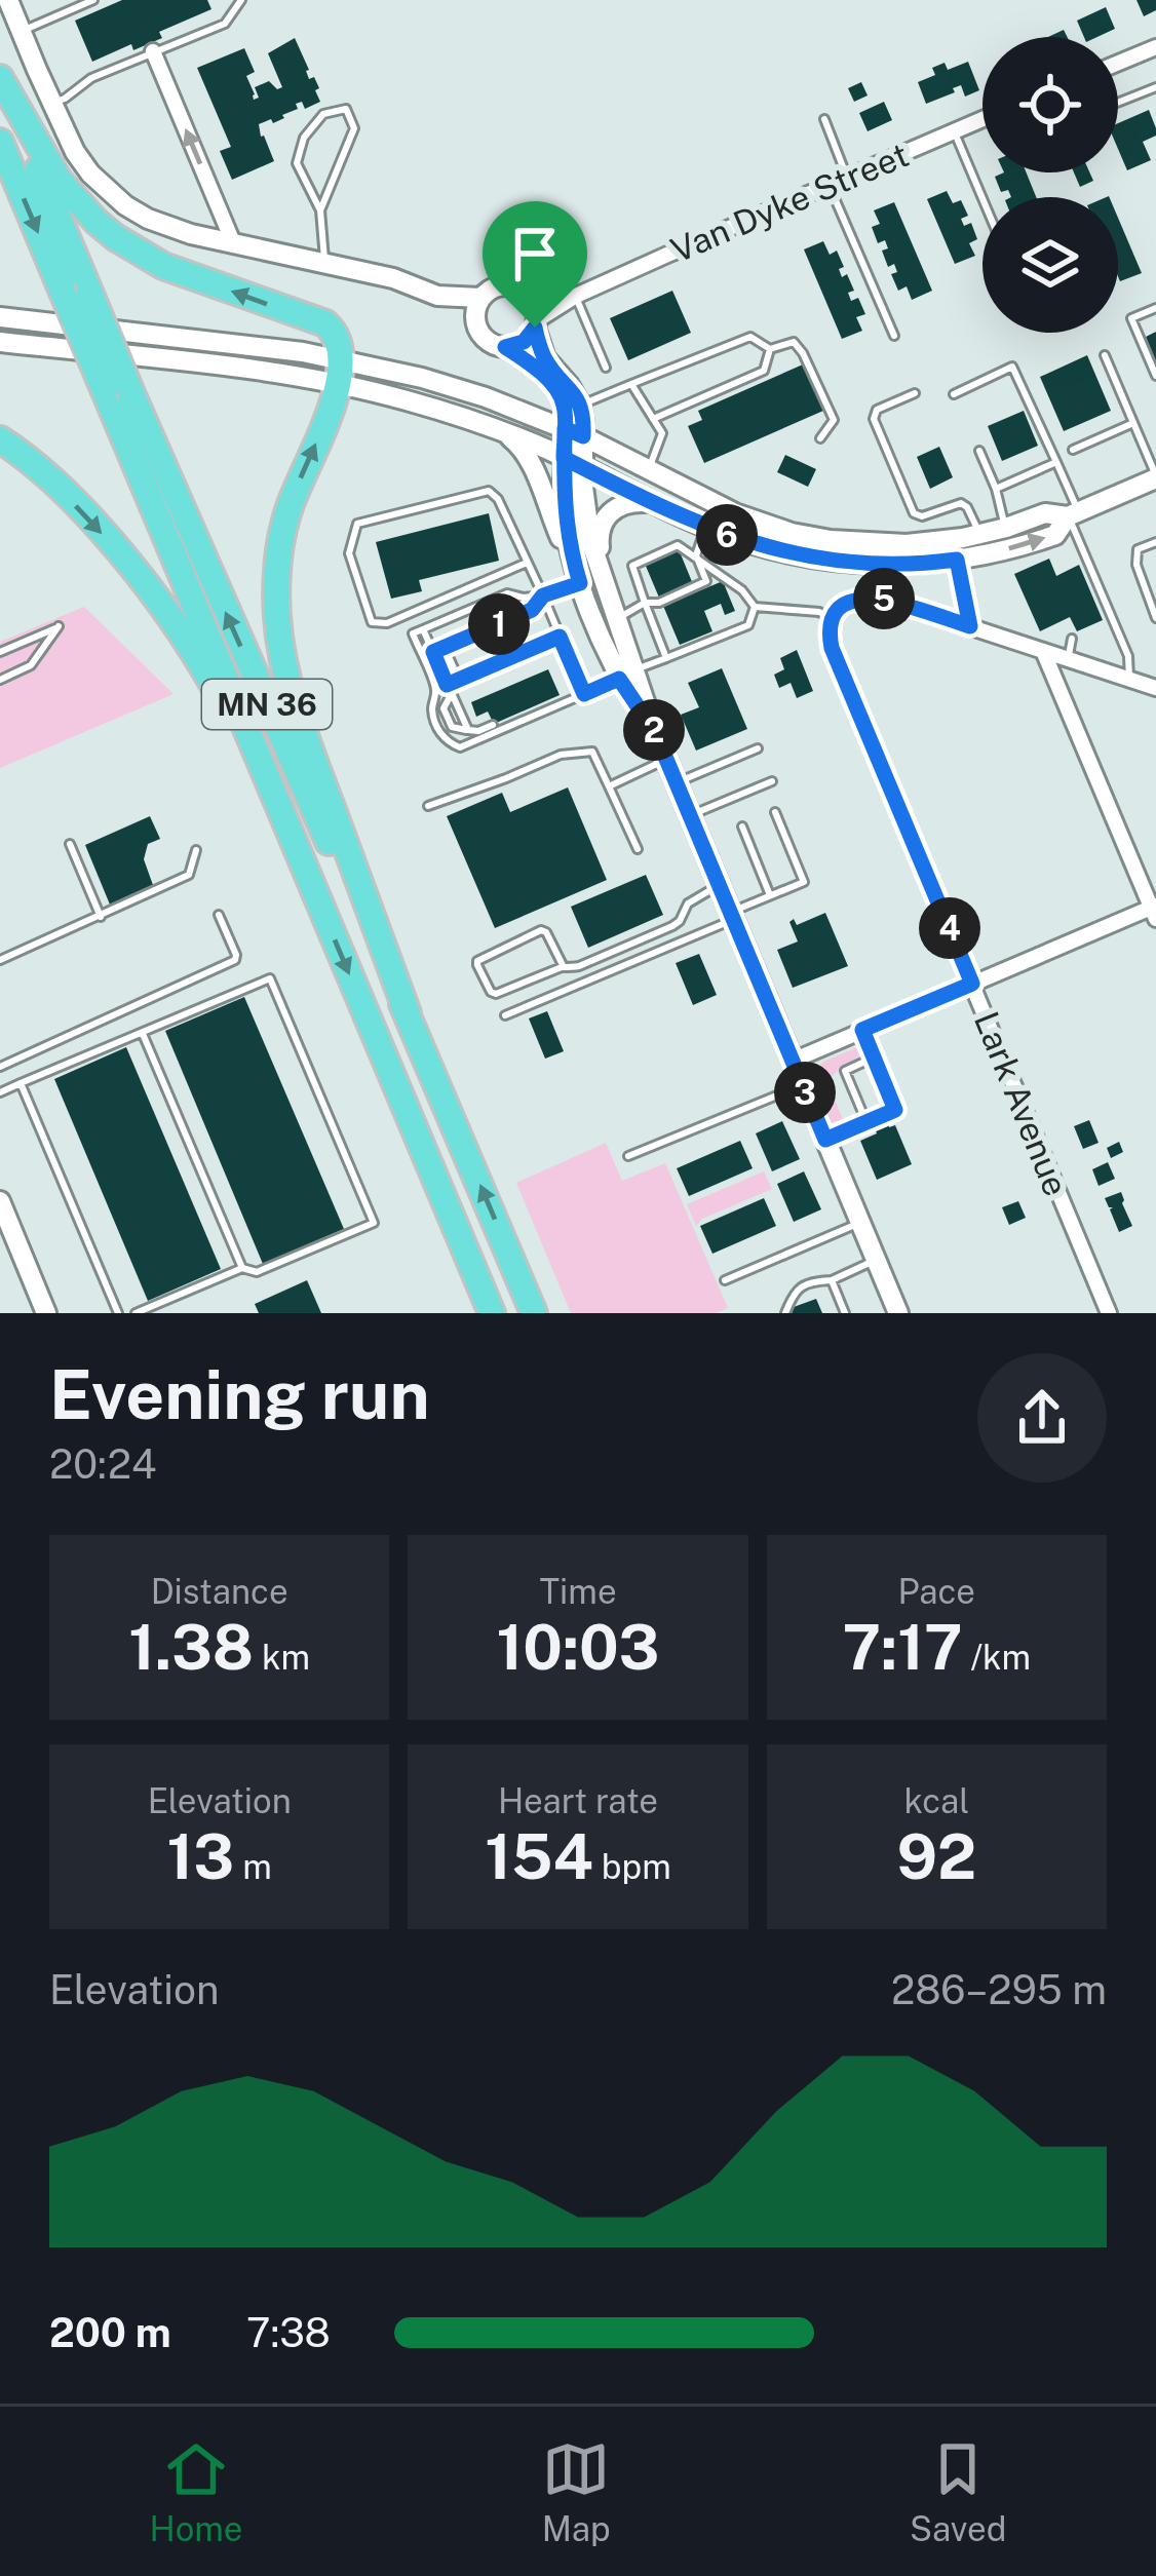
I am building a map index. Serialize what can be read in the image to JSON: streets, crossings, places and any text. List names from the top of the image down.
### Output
{
  "streets": {
    "highway": ["MN 36"],
    "street": ["Van Dyke Street", "Lark Avenue"]
  },
  "page": {
    "pins": [
      "6",
      "5",
      "1",
      "2",
      "4",
      "3"
    ],
    "heading": ["Evening run", "20:24"],
    "stats": [
      ["Distance", "1.38 km"],
      ["Time", "10:03"],
      ["Pace", "7:17 /km"],
      ["Elevation", "13 m"],
      ["Heart rate", "154 bpm"],
      ["kcal", "92"]
    ],
    "chart": ["Elevation", "286–295 m"],
    "list": [
      {
        "name": "200 m",
        "note": "7:38"
      }
    ],
    "tabs": ["Home", "Map", "Saved"]
  }
}
